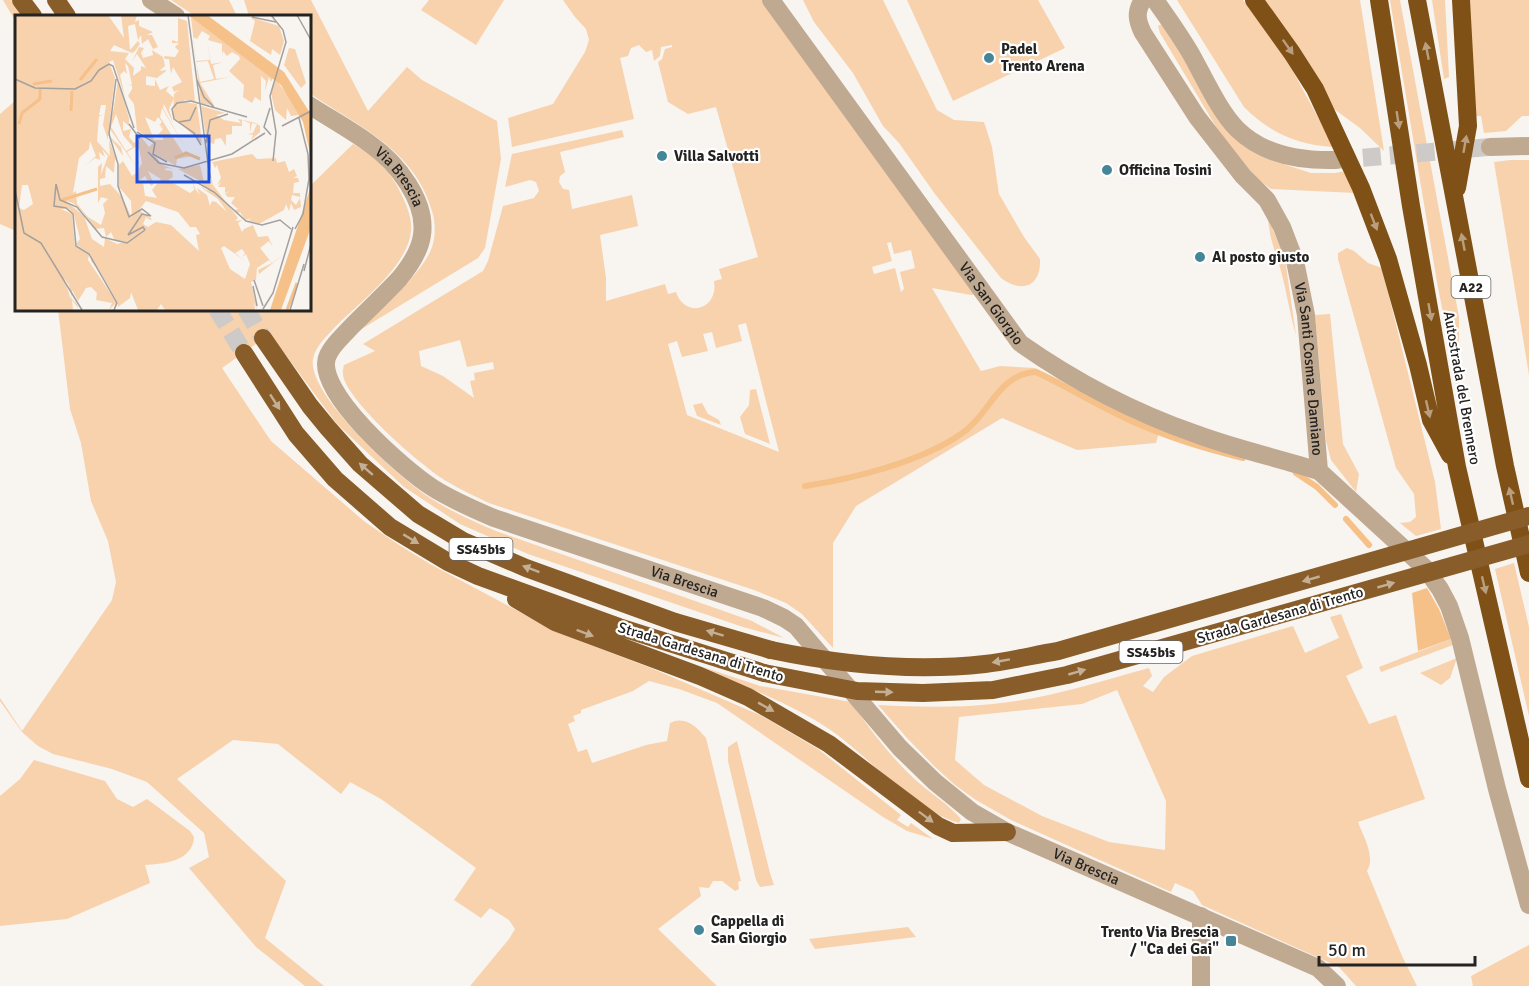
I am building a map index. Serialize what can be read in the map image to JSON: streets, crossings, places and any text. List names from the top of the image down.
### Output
{
  "streets": {
    "highway": [
      "A22",
      "Autostrada del Brennero",
      "SS45bis",
      "Strada Gardesana di Trento"
    ],
    "street": ["Via Brescia", "Via San Giorgio", "Via Santi Cosma e Damiano"]
  },
  "crossings": [
    ["Via San Giorgio", "Via Santi Cosma e Damiano"]
  ],
  "places": {
    "other": [
      "Padel Trento Arena",
      "Villa Salvotti",
      "Officina Tosini",
      "Al posto giusto",
      "Cappella di San Giorgio"
    ],
    "transit": ["Trento Via Brescia / \"Ca dei Gai\""]
  },
  "scale_bar": "50 m"
}
